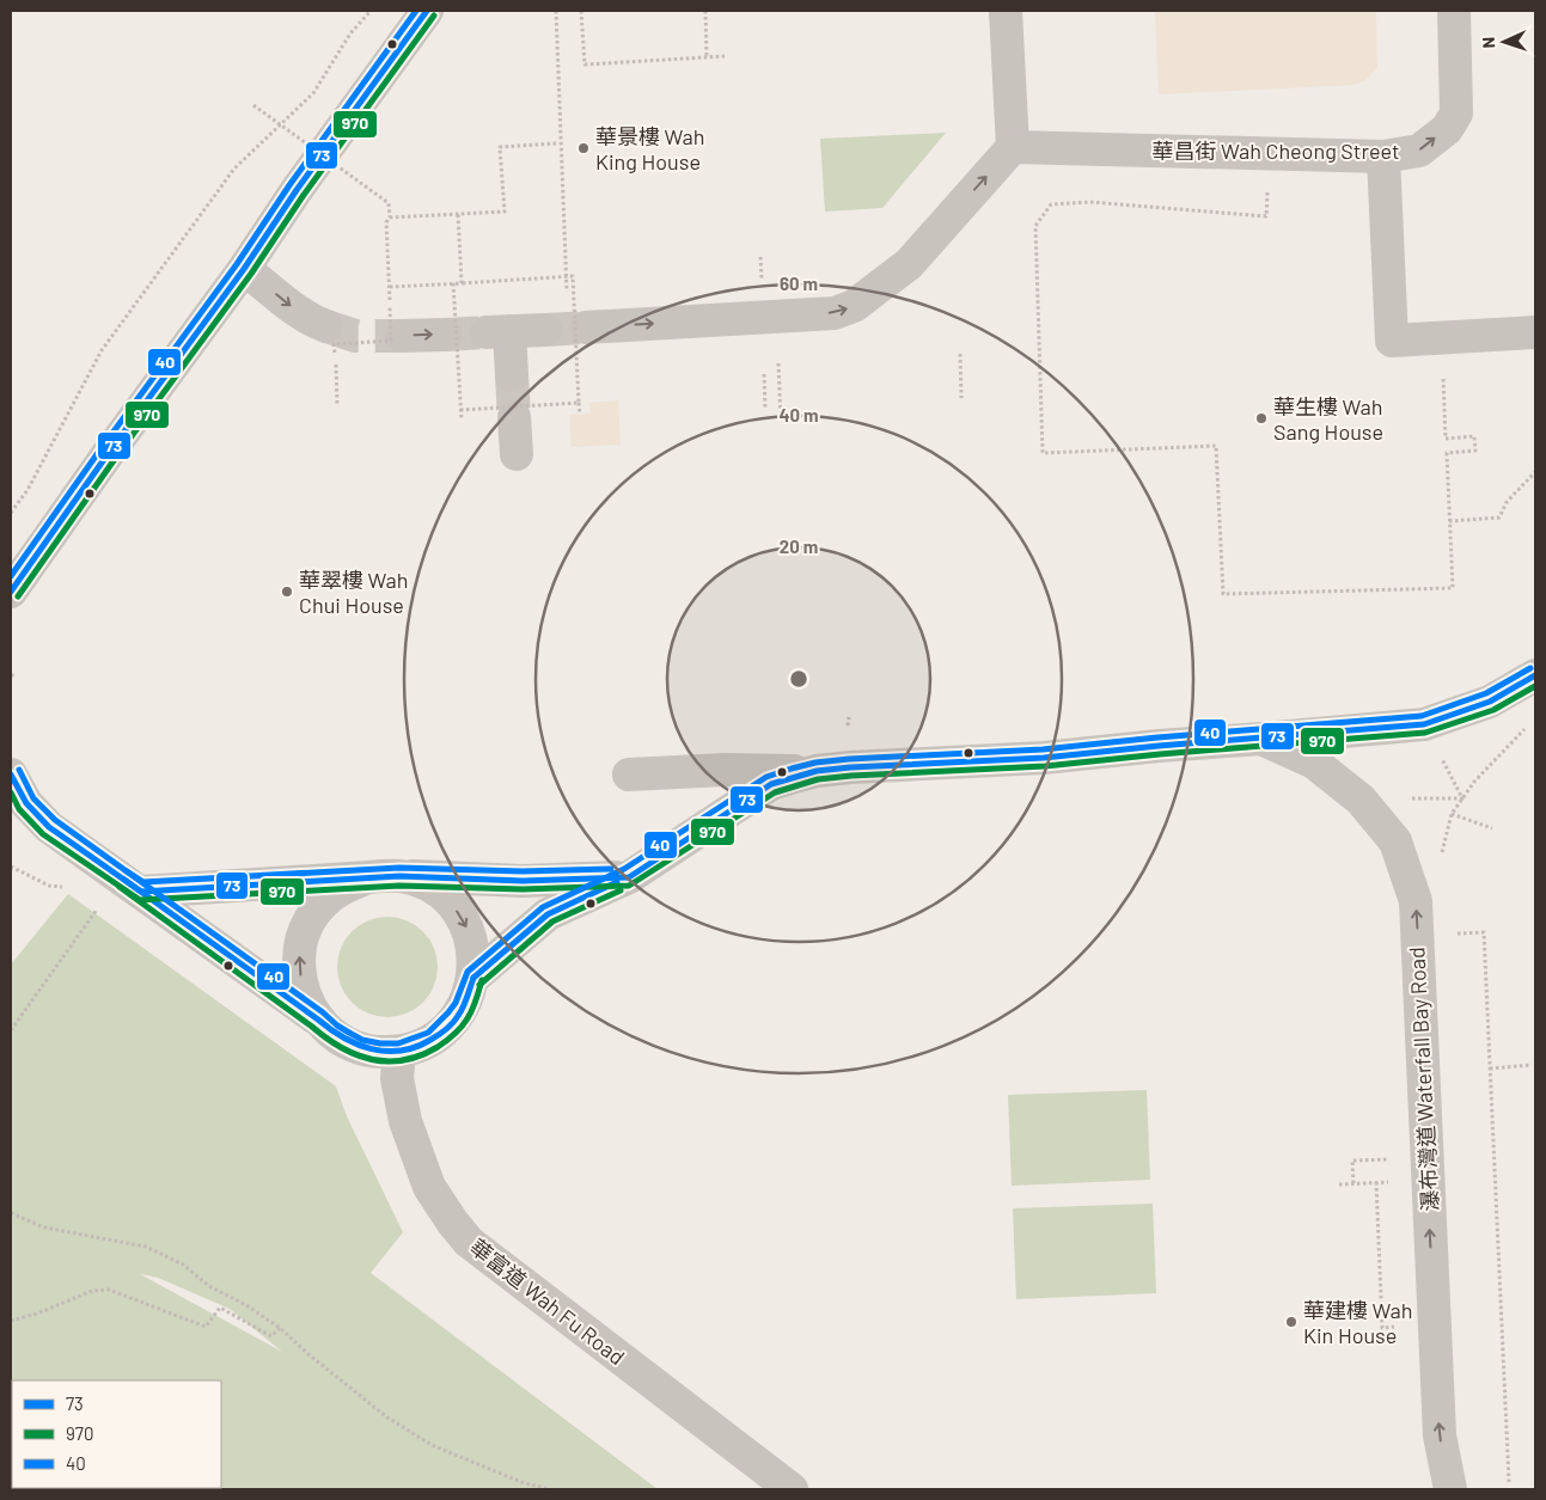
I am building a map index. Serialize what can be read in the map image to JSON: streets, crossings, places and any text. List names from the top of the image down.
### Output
{
  "streets": {
    "street": ["華昌街 Wah Cheong Street", "瀑布灣道 Waterfall Bay Road", "華富道 Wah Fu Road"]
  },
  "one_way": ["瀑布灣道 Waterfall Bay Road"],
  "places": [
    "華景樓 Wah King House",
    "華生樓 Wah Sang House",
    "華翠樓 Wah Chui House",
    "華建樓 Wah Kin House"
  ],
  "lines": ["transit line 73", "transit line 40", "transit line 970"],
  "legend": ["73", "970", "40"],
  "north": "left",
  "rings": ["60 m", "40 m", "20 m"]
}
